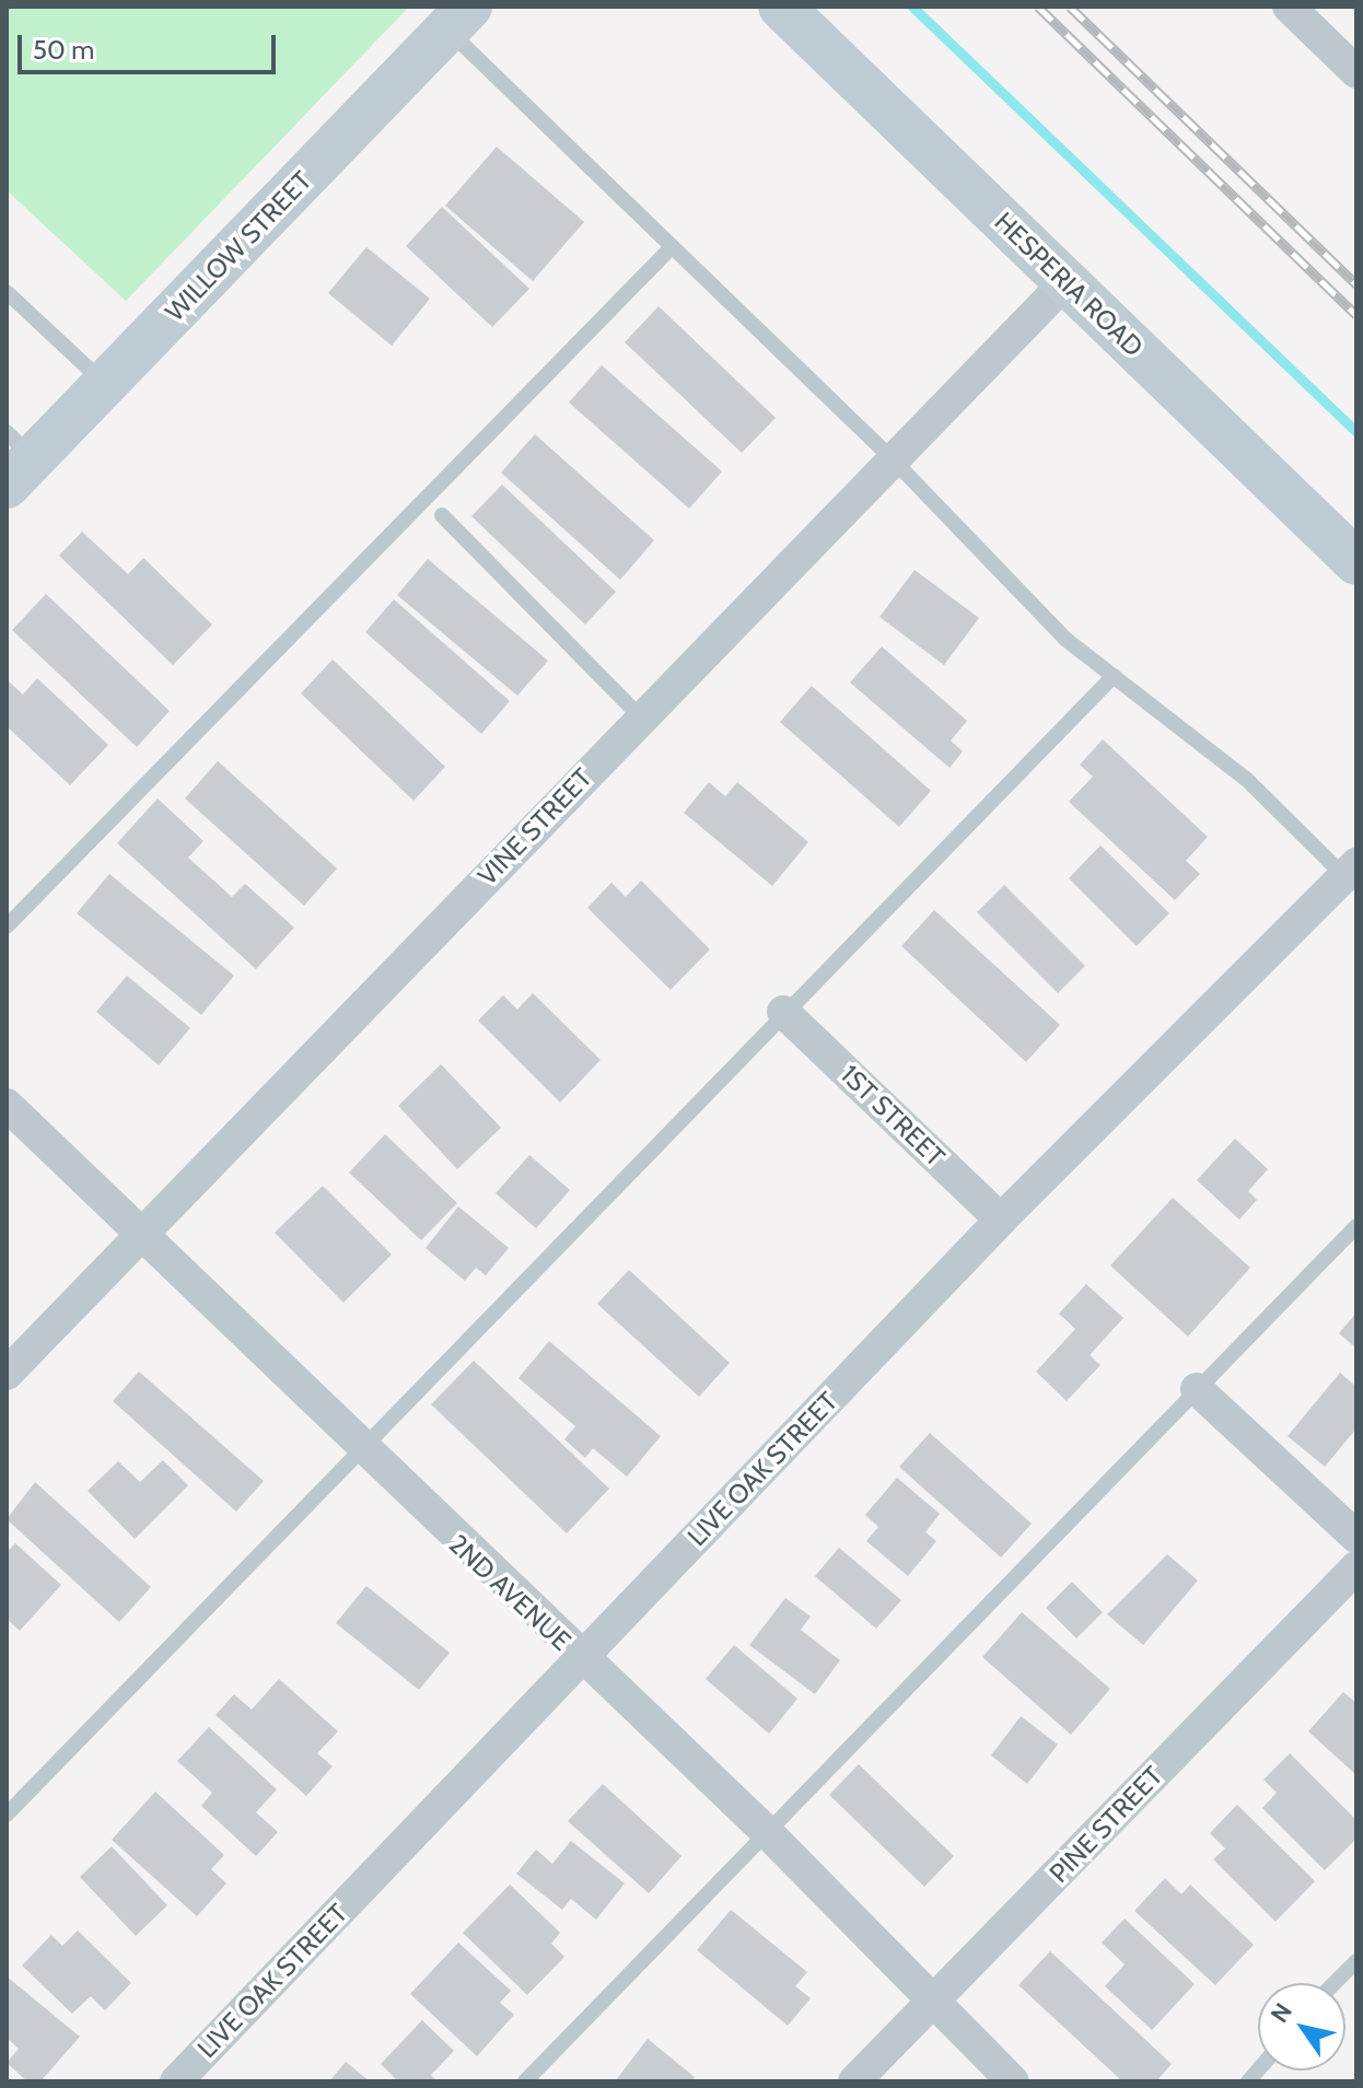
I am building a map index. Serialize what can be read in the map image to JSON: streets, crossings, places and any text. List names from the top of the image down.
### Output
{
  "streets": {
    "main road": ["WILLOW STREET", "HESPERIA ROAD"],
    "street": [
      "VINE STREET",
      "1ST STREET",
      "LIVE OAK STREET",
      "2ND AVENUE",
      "PINE STREET"
    ]
  },
  "crossings": [
    ["HESPERIA ROAD", "VINE STREET"],
    ["VINE STREET", "2ND AVENUE"],
    ["1ST STREET", "LIVE OAK STREET"],
    ["LIVE OAK STREET", "2ND AVENUE"],
    ["2ND AVENUE", "PINE STREET"]
  ],
  "scale_bar": "50 m",
  "north": "top left"
}
